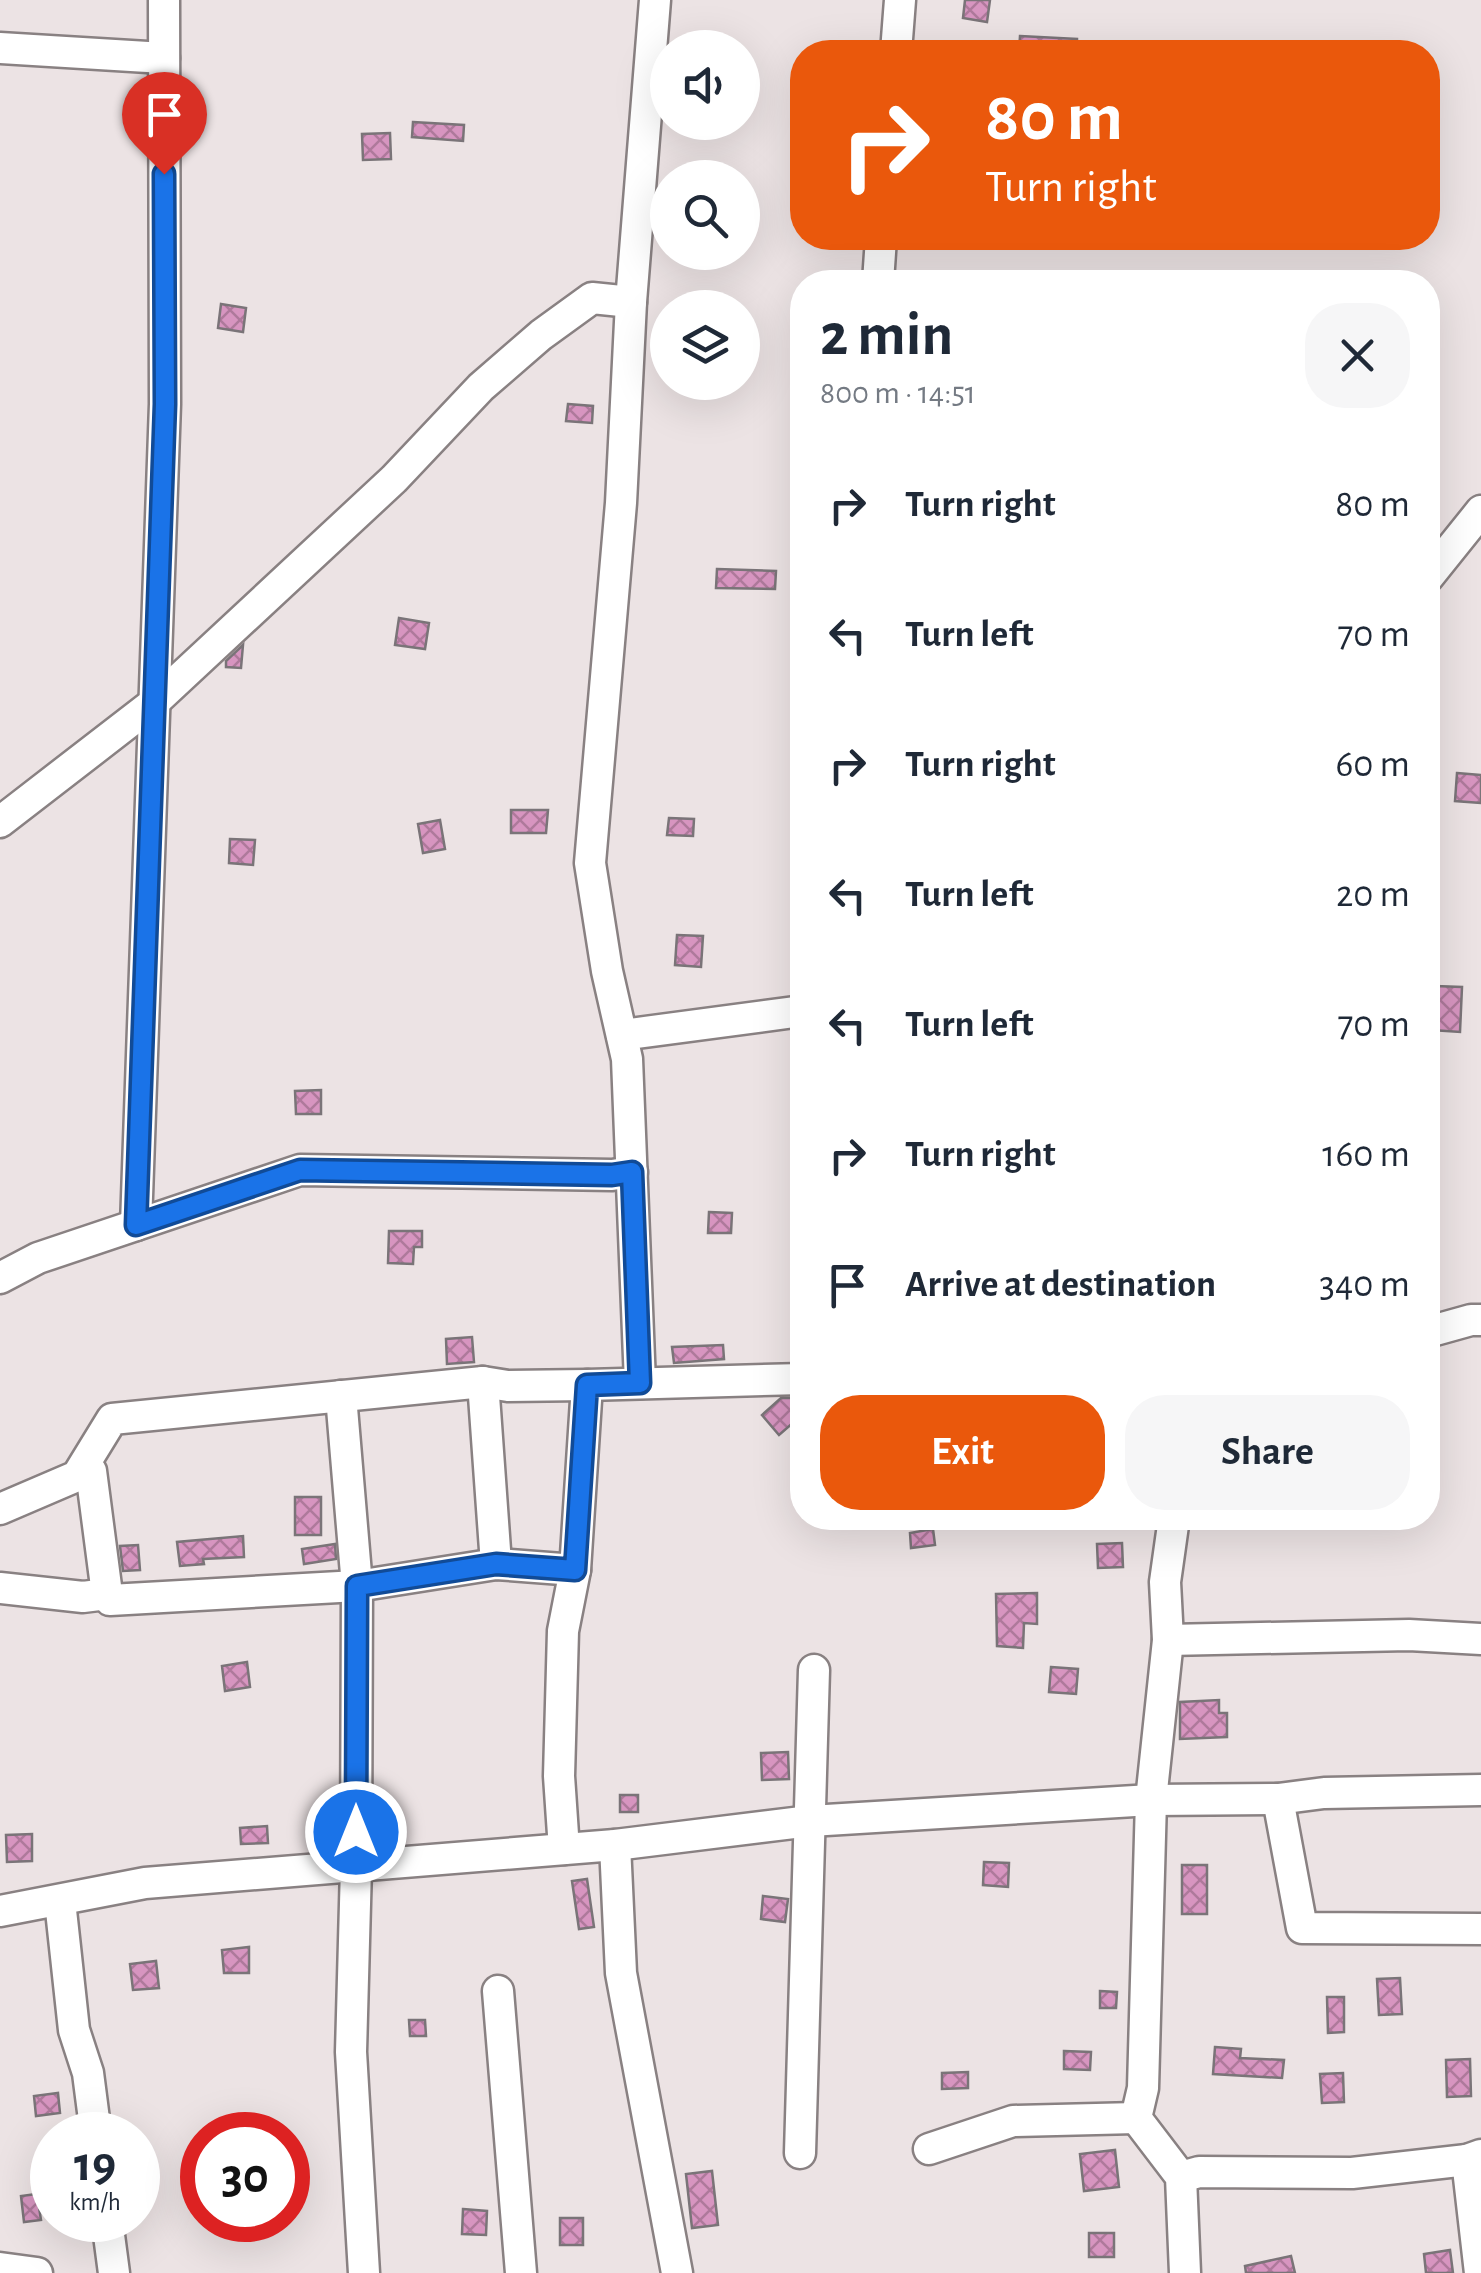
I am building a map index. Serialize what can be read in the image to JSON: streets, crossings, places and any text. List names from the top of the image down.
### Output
{
  "page": {
    "turn": ["80 m", "Turn right"],
    "heading": ["2 min", "800 m · 14:51"],
    "list": [
      {
        "name": "Turn right",
        "value": "80 m"
      },
      {
        "name": "Turn left",
        "value": "70 m"
      },
      {
        "name": "Turn right",
        "value": "60 m"
      },
      {
        "name": "Turn left",
        "value": "20 m"
      },
      {
        "name": "Turn left",
        "value": "70 m"
      },
      {
        "name": "Turn right",
        "value": "160 m"
      },
      {
        "name": "Arrive at destination",
        "value": "340 m"
      }
    ],
    "buttons": ["Exit", "Share"],
    "speed": "19 km/h",
    "limit": "30"
  }
}
